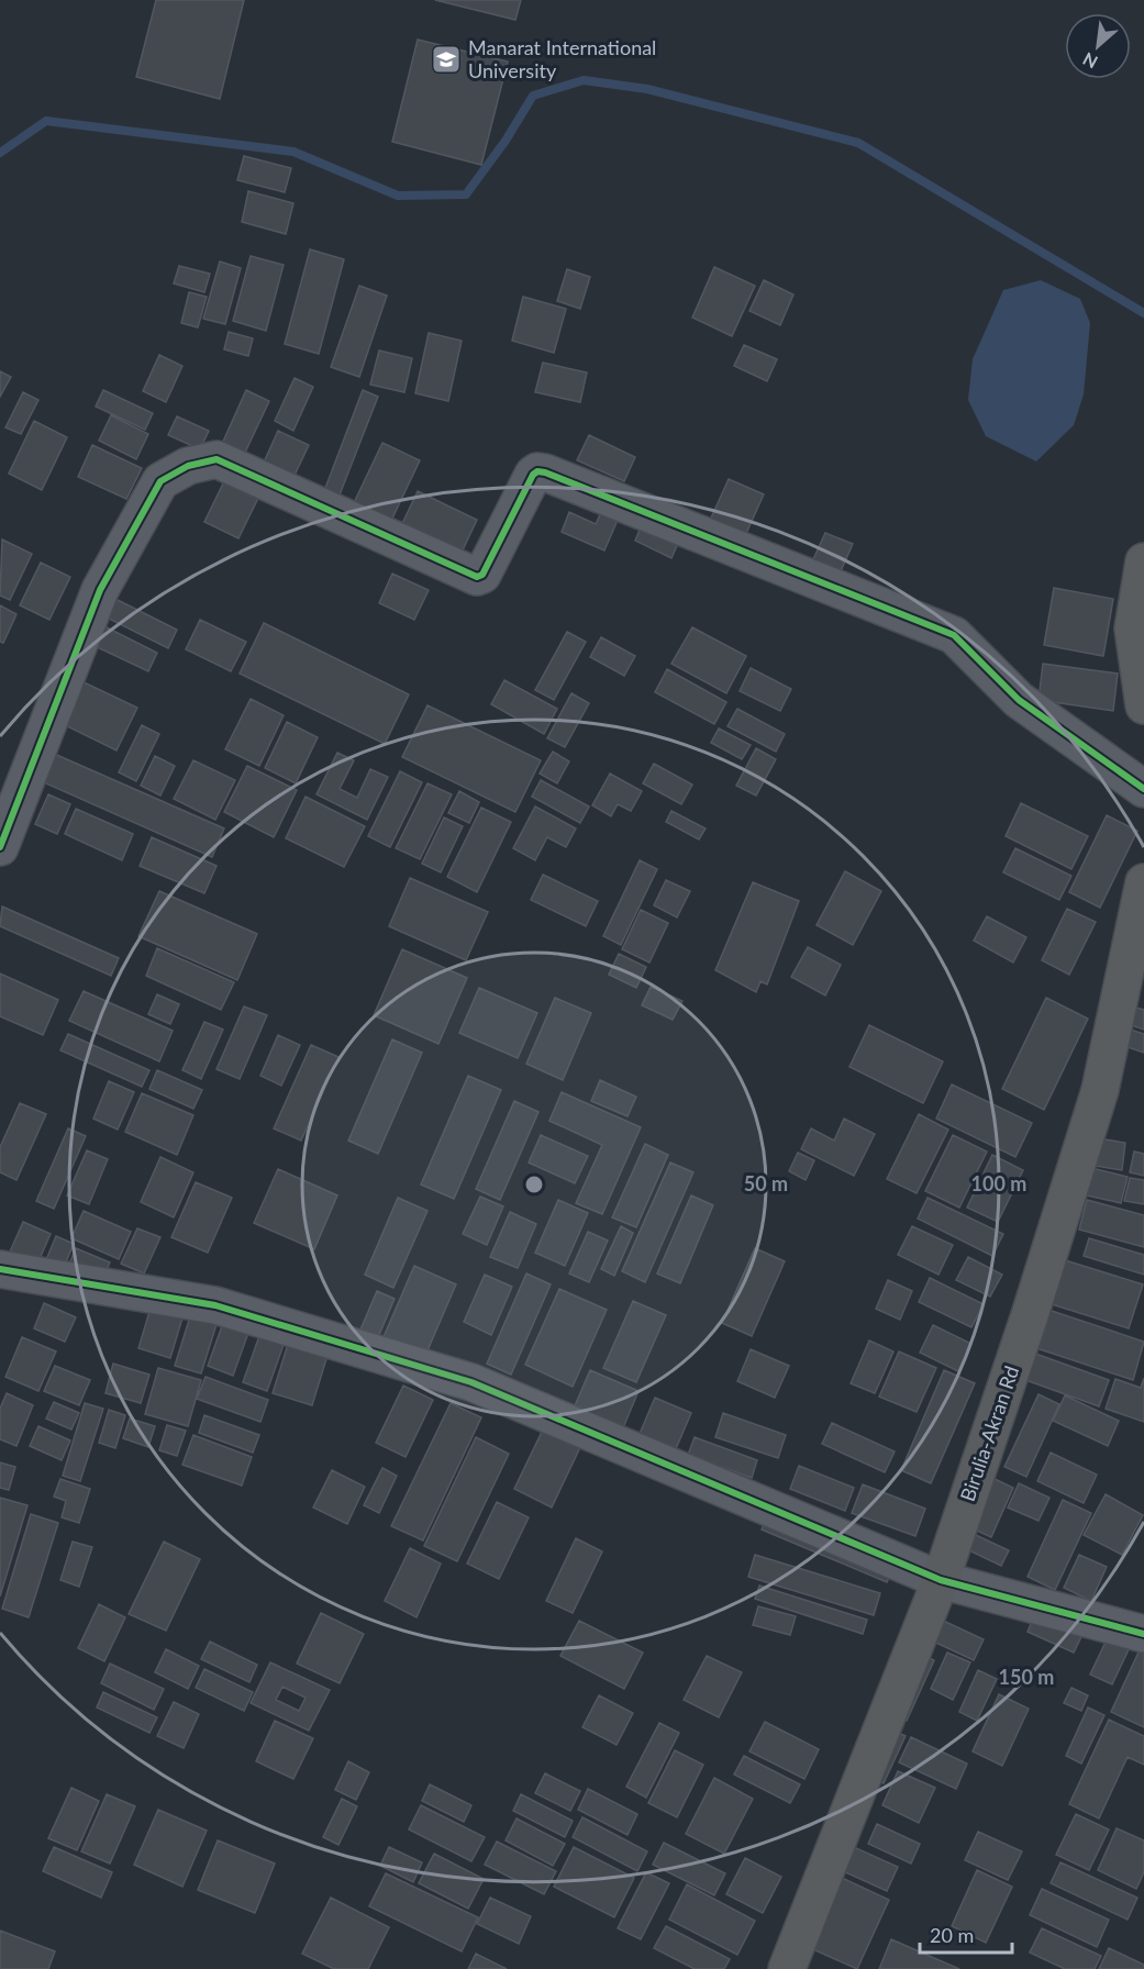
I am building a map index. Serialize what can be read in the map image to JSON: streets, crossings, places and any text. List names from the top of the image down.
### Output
{
  "streets": {
    "highway": ["Birulia-Akran Rd"]
  },
  "places": {
    "school or university": ["Manarat International University"]
  },
  "scale_bar": "20 m",
  "north": "bottom left",
  "rings": ["50 m", "100 m", "150 m"]
}
